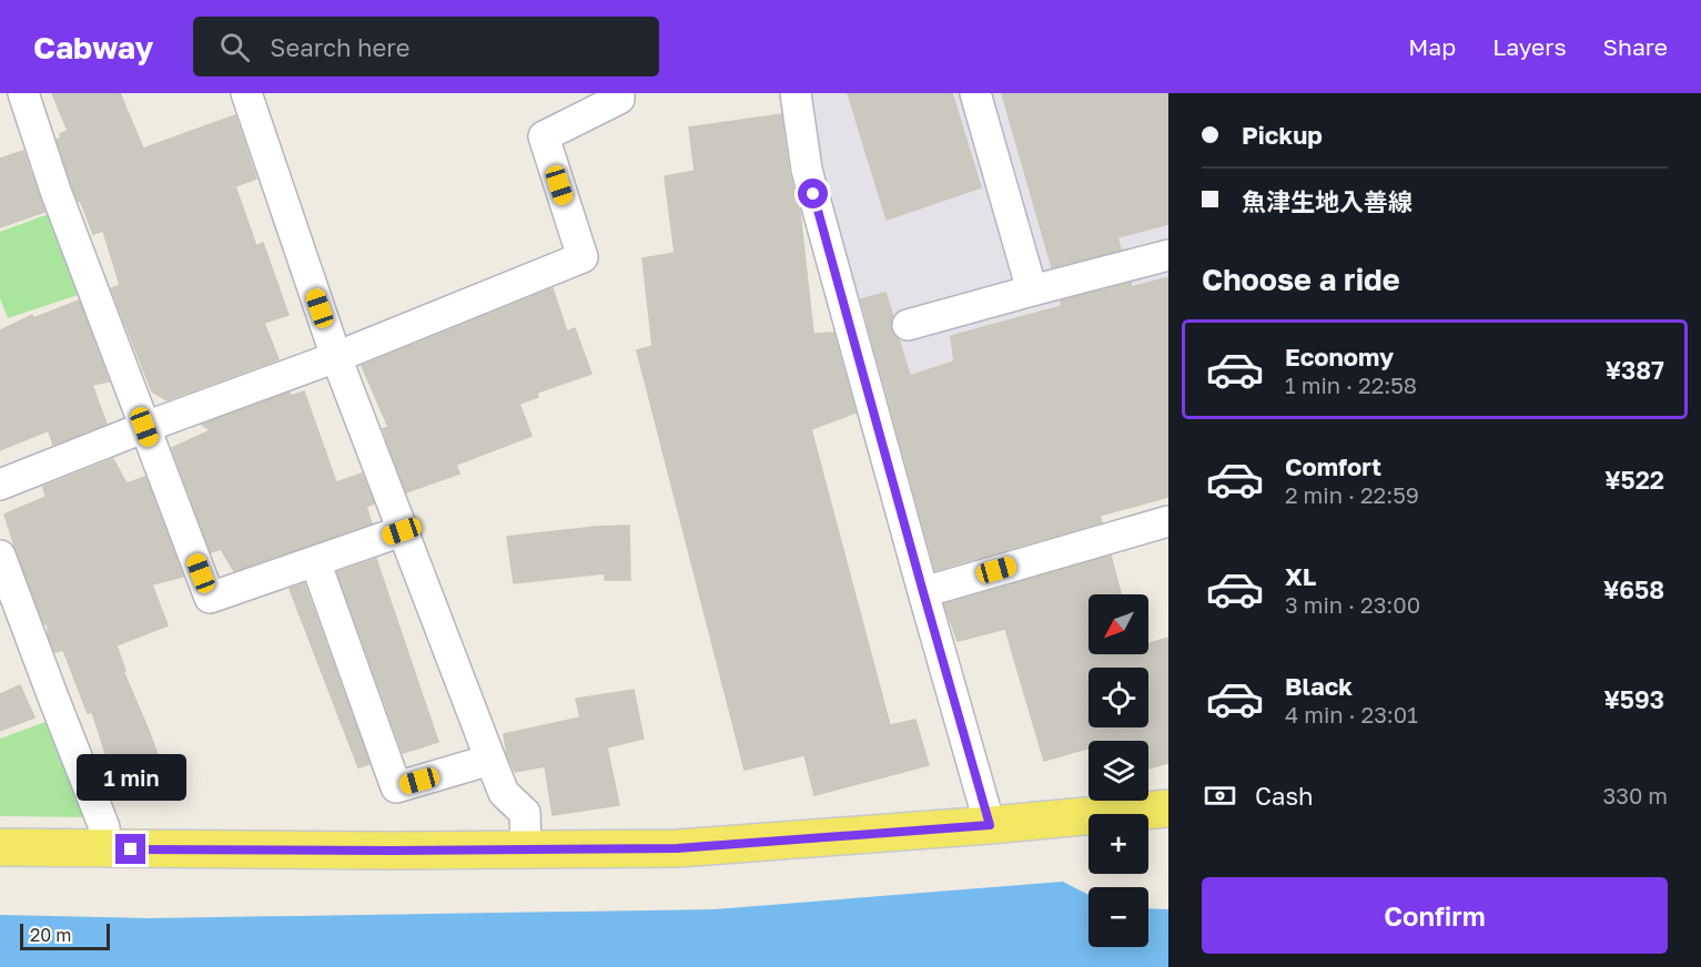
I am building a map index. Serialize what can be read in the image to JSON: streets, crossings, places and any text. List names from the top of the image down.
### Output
{
  "scale_bar": "20 m",
  "north": "bottom left",
  "page": {
    "header": "Cabway",
    "search": "Search here",
    "nav": ["Map", "Layers", "Share"],
    "banner": ["Pickup", "魚津生地入善線"],
    "heading": "Choose a ride",
    "list": [
      {
        "name": "Economy",
        "note": "1 min · 22:58",
        "value": "¥387"
      },
      {
        "name": "Comfort",
        "note": "2 min · 22:59",
        "value": "¥522"
      },
      {
        "name": "XL",
        "note": "3 min · 23:00",
        "value": "¥658"
      },
      {
        "name": "Black",
        "note": "4 min · 23:01",
        "value": "¥593"
      }
    ],
    "map_buttons": ["+", "−"],
    "bubble": "1 min",
    "pay": ["Cash", "330 m"],
    "buttons": "Confirm",
    "scale": "20 m"
  }
}
